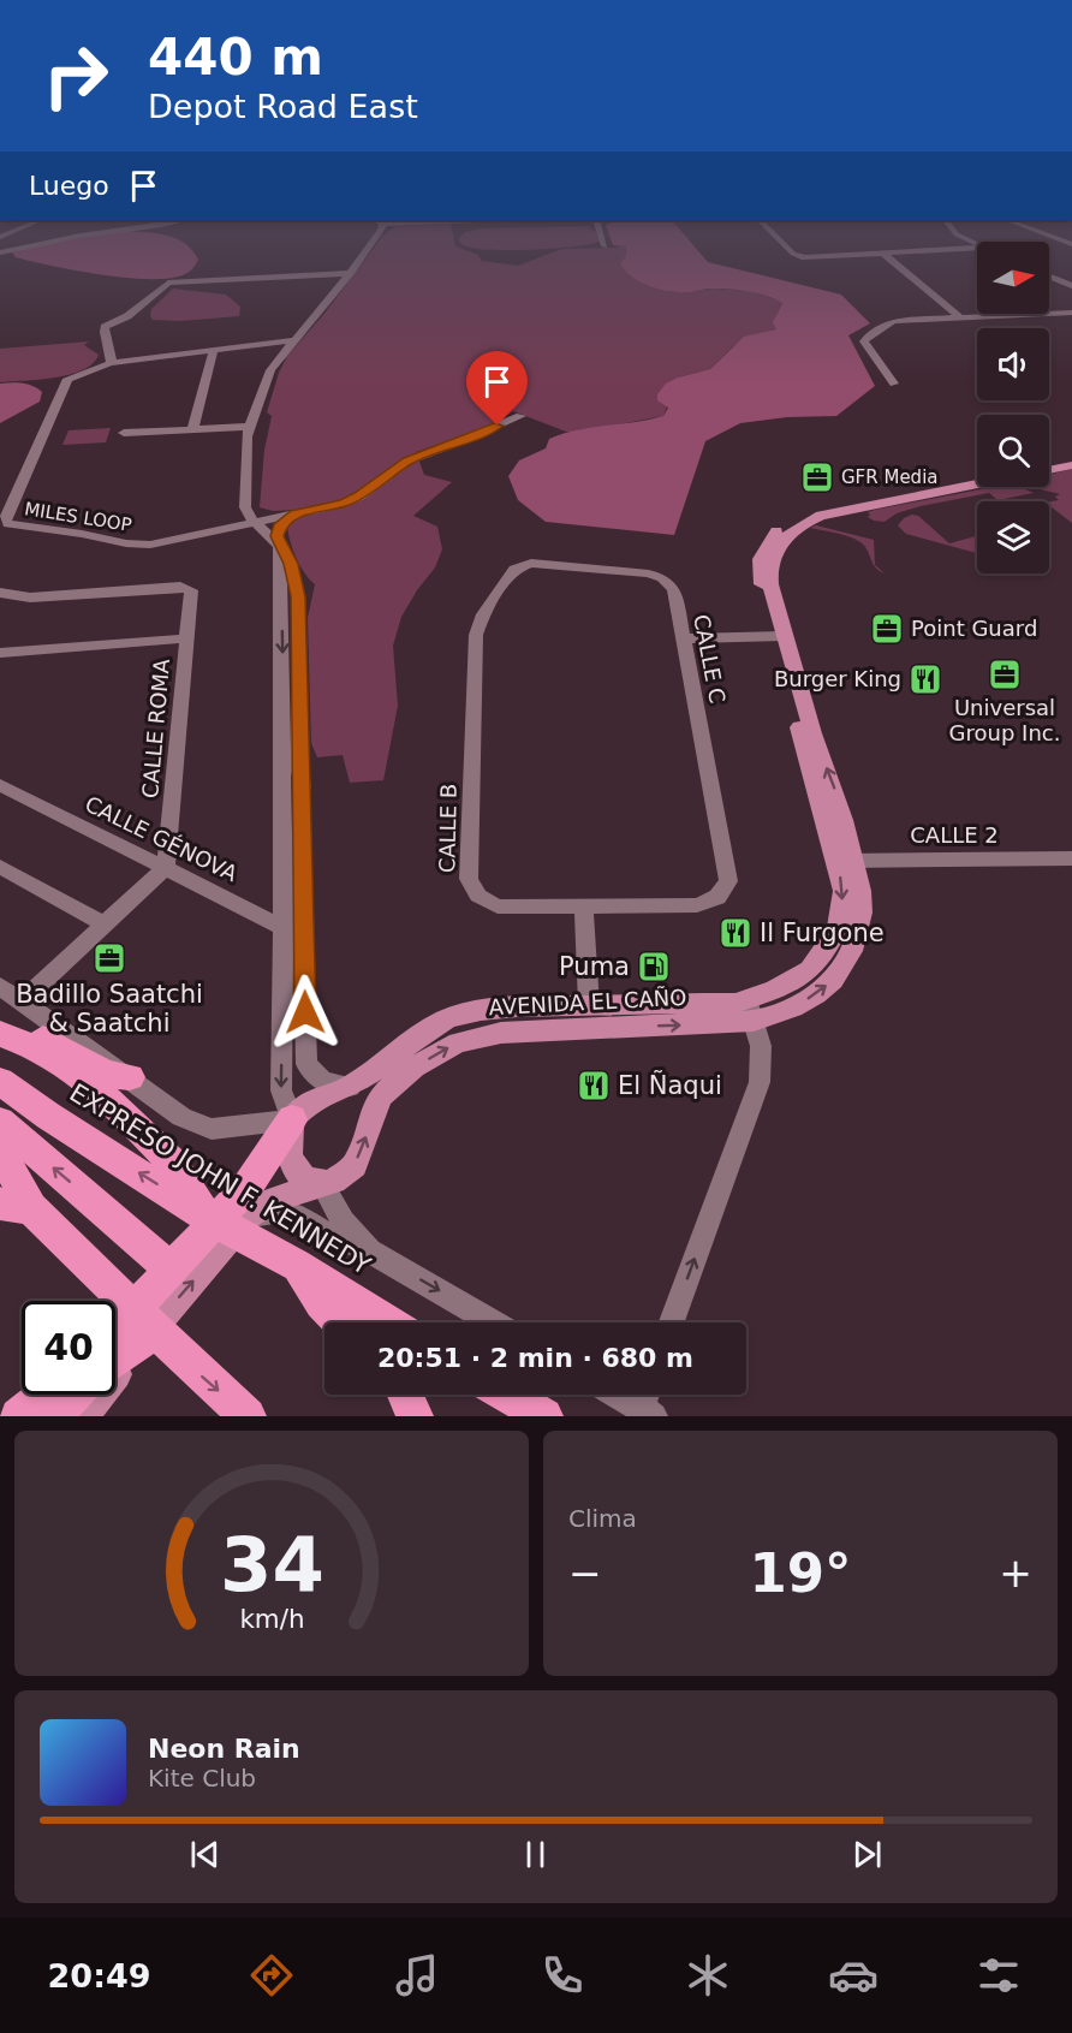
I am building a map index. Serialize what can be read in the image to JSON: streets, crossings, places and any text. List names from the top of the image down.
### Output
{
  "streets": {
    "highway": ["EXPRESO JOHN F. KENNEDY"],
    "main road": ["AVENIDA EL CAÑO"],
    "street": [
      "MILES LOOP",
      "CALLE C",
      "CALLE ROMA",
      "CALLE B",
      "CALLE 2",
      "CALLE GÉNOVA"
    ]
  },
  "crossings": [
    ["CALLE C", "CALLE B"],
    ["CALLE ROMA", "CALLE GÉNOVA"],
    ["CALLE 2", "AVENIDA EL CAÑO"]
  ],
  "places": {
    "office": [
      "GFR Media",
      "Point Guard",
      "Universal Group Inc.",
      "Badillo Saatchi & Saatchi"
    ],
    "restaurant": ["Burger King", "Il Furgone", "El Ñaqui"],
    "fuel station": ["Puma"]
  },
  "north": "right",
  "page": {
    "turn": ["440 m", "Depot Road East"],
    "then": "Luego",
    "limit": "40",
    "trip": "20:51 · 2 min · 680 m",
    "tile": "Clima",
    "heat": ["−", "19°", "+"],
    "song": ["Neon Rain", "Kite Club"],
    "tabs": "20:49",
    "gauge": ["34", "km/h"]
  }
}
